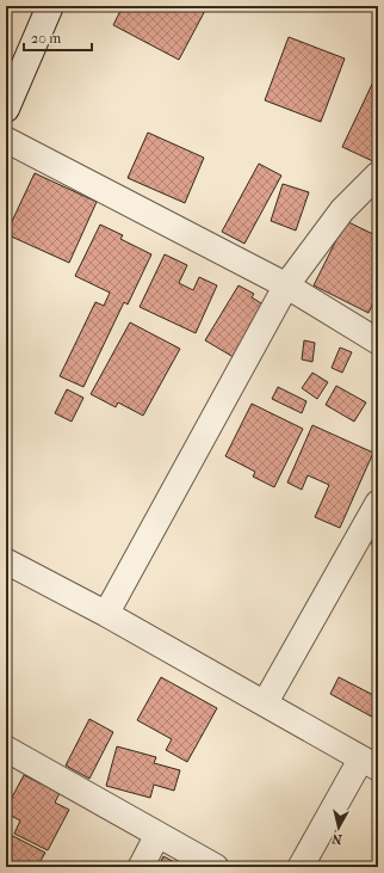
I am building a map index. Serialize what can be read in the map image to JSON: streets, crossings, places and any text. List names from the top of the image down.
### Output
{
  "scale_bar": "20 m",
  "north": "bottom"
}
